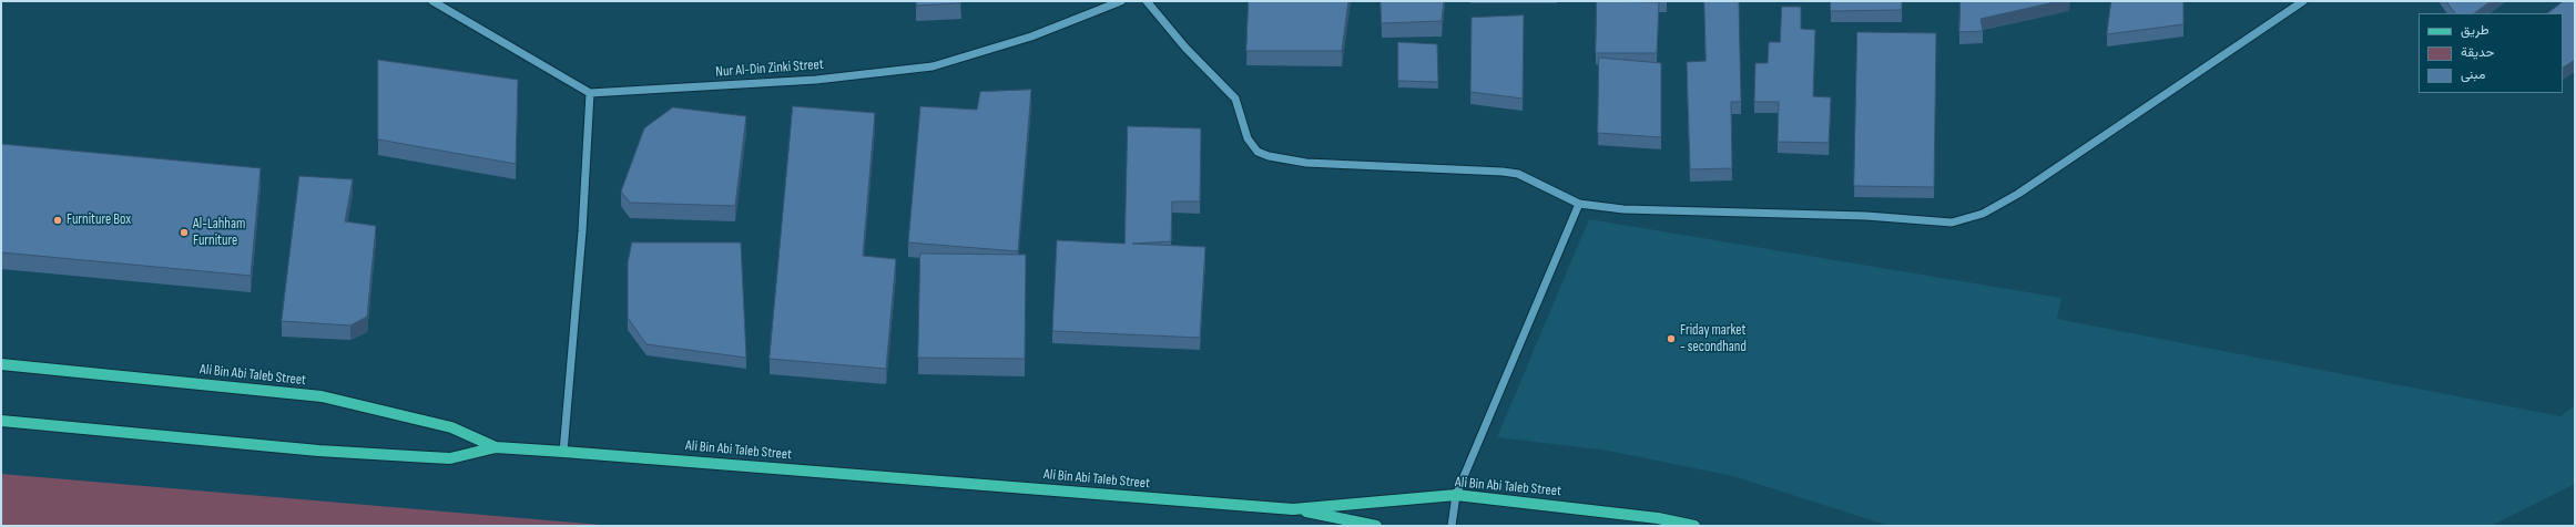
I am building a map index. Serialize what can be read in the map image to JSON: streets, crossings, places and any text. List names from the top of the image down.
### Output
{
  "streets": {
    "main road": ["Ali Bin Abi Taleb Street"],
    "street": ["Nur Al-Din Zinki Street"]
  },
  "places": ["Furniture Box", "Al-Lahham Furniture", "Friday market - secondhand"],
  "legend": ["طريق", "حديقة", "مبنى"]
}
